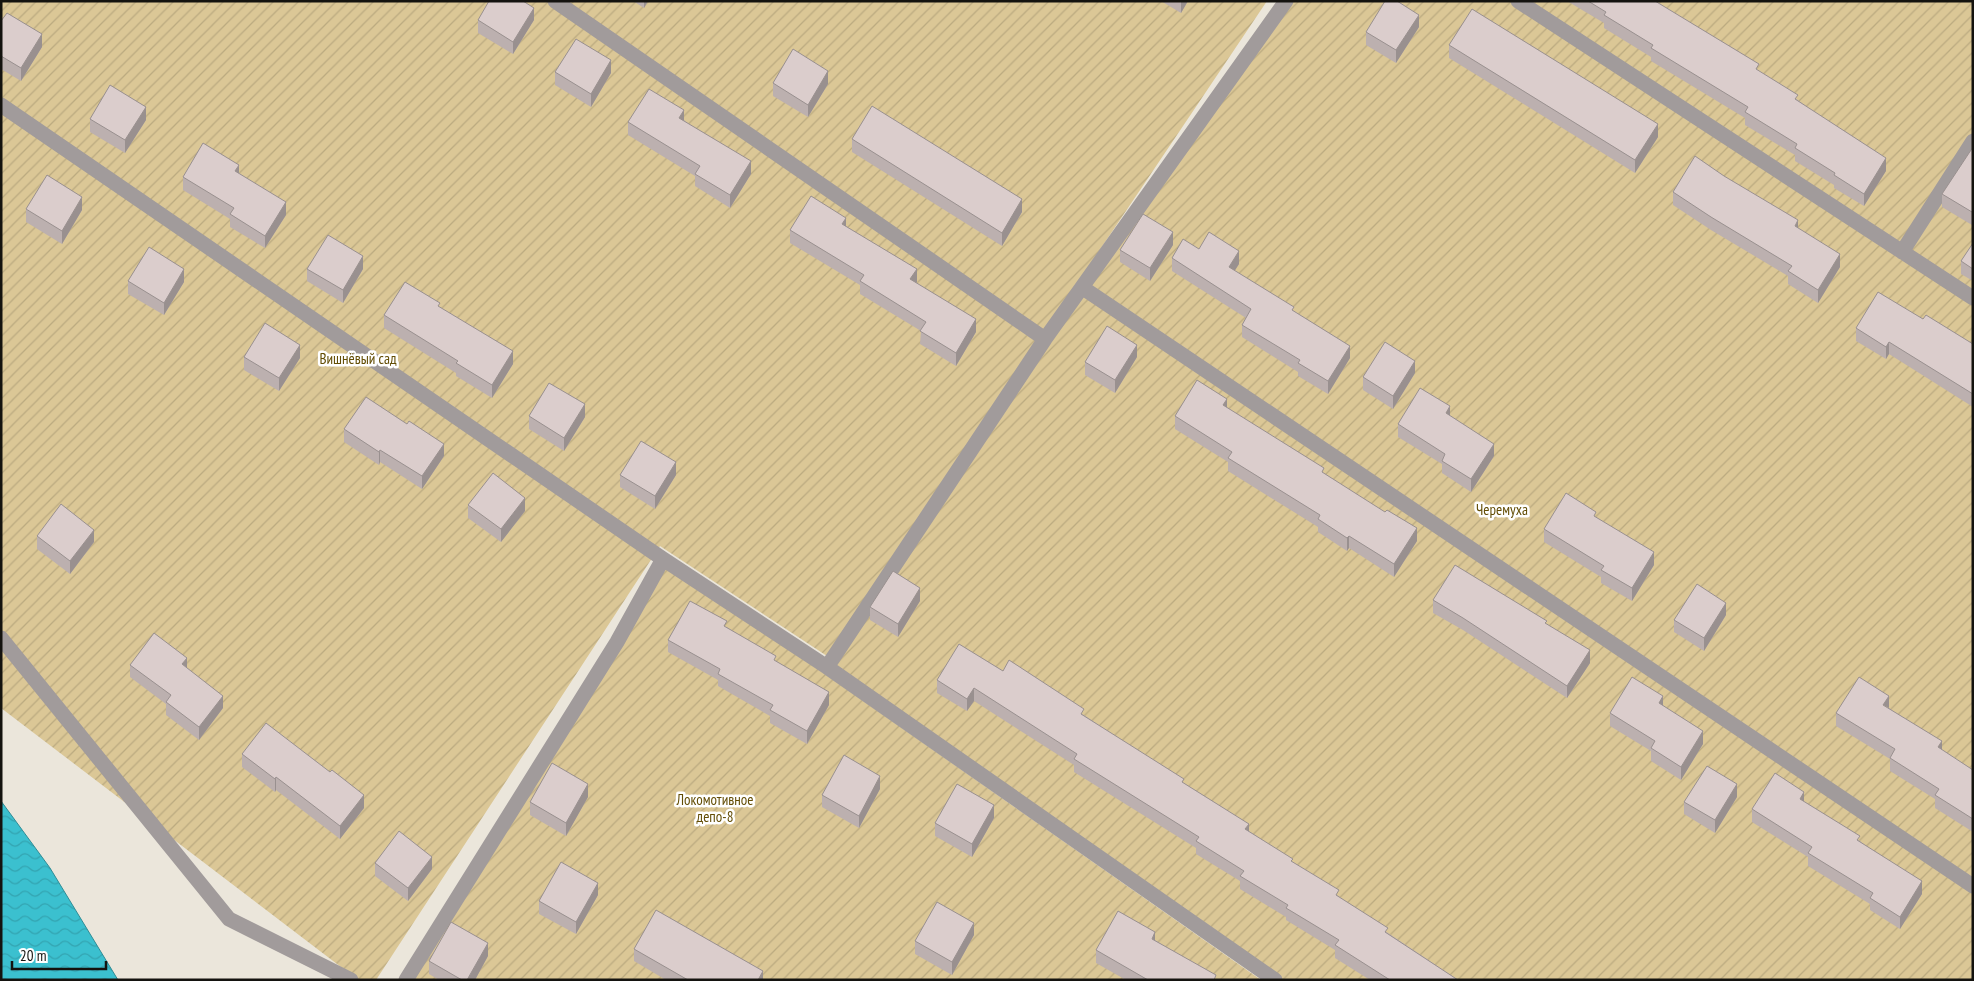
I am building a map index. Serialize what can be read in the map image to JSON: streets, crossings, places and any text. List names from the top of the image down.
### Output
{
  "parks": ["Вишнёвый сад", "Черемуха", "Локомотивное депо-8"],
  "scale_bar": "20 m"
}
